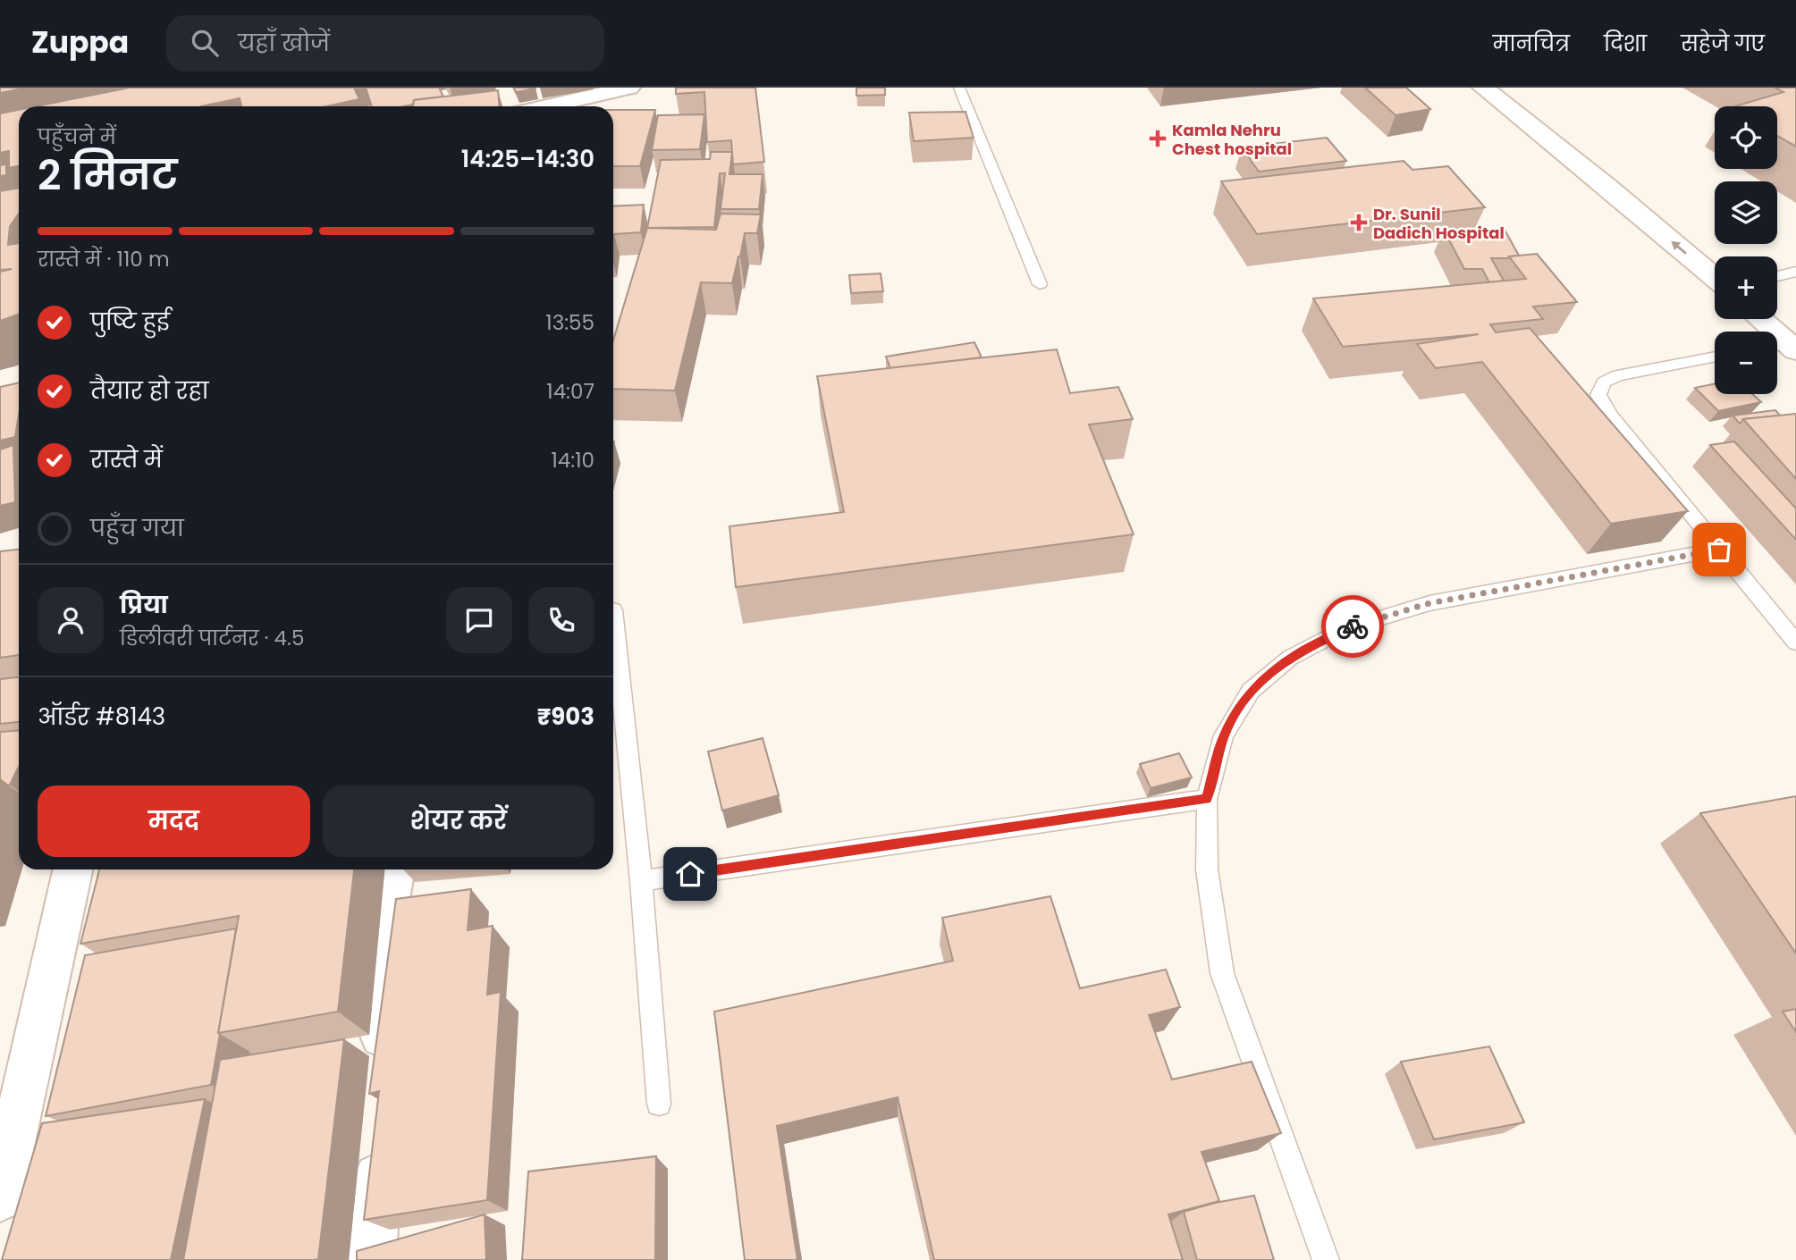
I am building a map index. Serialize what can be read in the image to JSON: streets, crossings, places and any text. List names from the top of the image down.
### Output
{
  "places": {
    "health": ["Kamla Nehru Chest hospital", "Dr. Sunil Dadich Hospital"]
  },
  "page": {
    "header": "Zuppa",
    "search": "यहाँ खोजें",
    "nav": ["मानचित्र", "दिशा", "सहेजे गए"],
    "map_buttons": ["+", "−"],
    "heading": ["2 मिनट", "पहुँचने में", "14:25–14:30"],
    "panel": [
      "प्रिया",
      "डिलीवरी पार्टनर · 4.5",
      "ऑर्डर #8143",
      "₹903"
    ],
    "bar": "रास्ते में · 110 m",
    "list": [
      ["पुष्टि हुई", "13:55"],
      ["तैयार हो रहा", "14:07"],
      ["रास्ते में", "14:10"],
      "पहुँच गया"
    ],
    "buttons": ["मदद", "शेयर करें"]
  }
}
